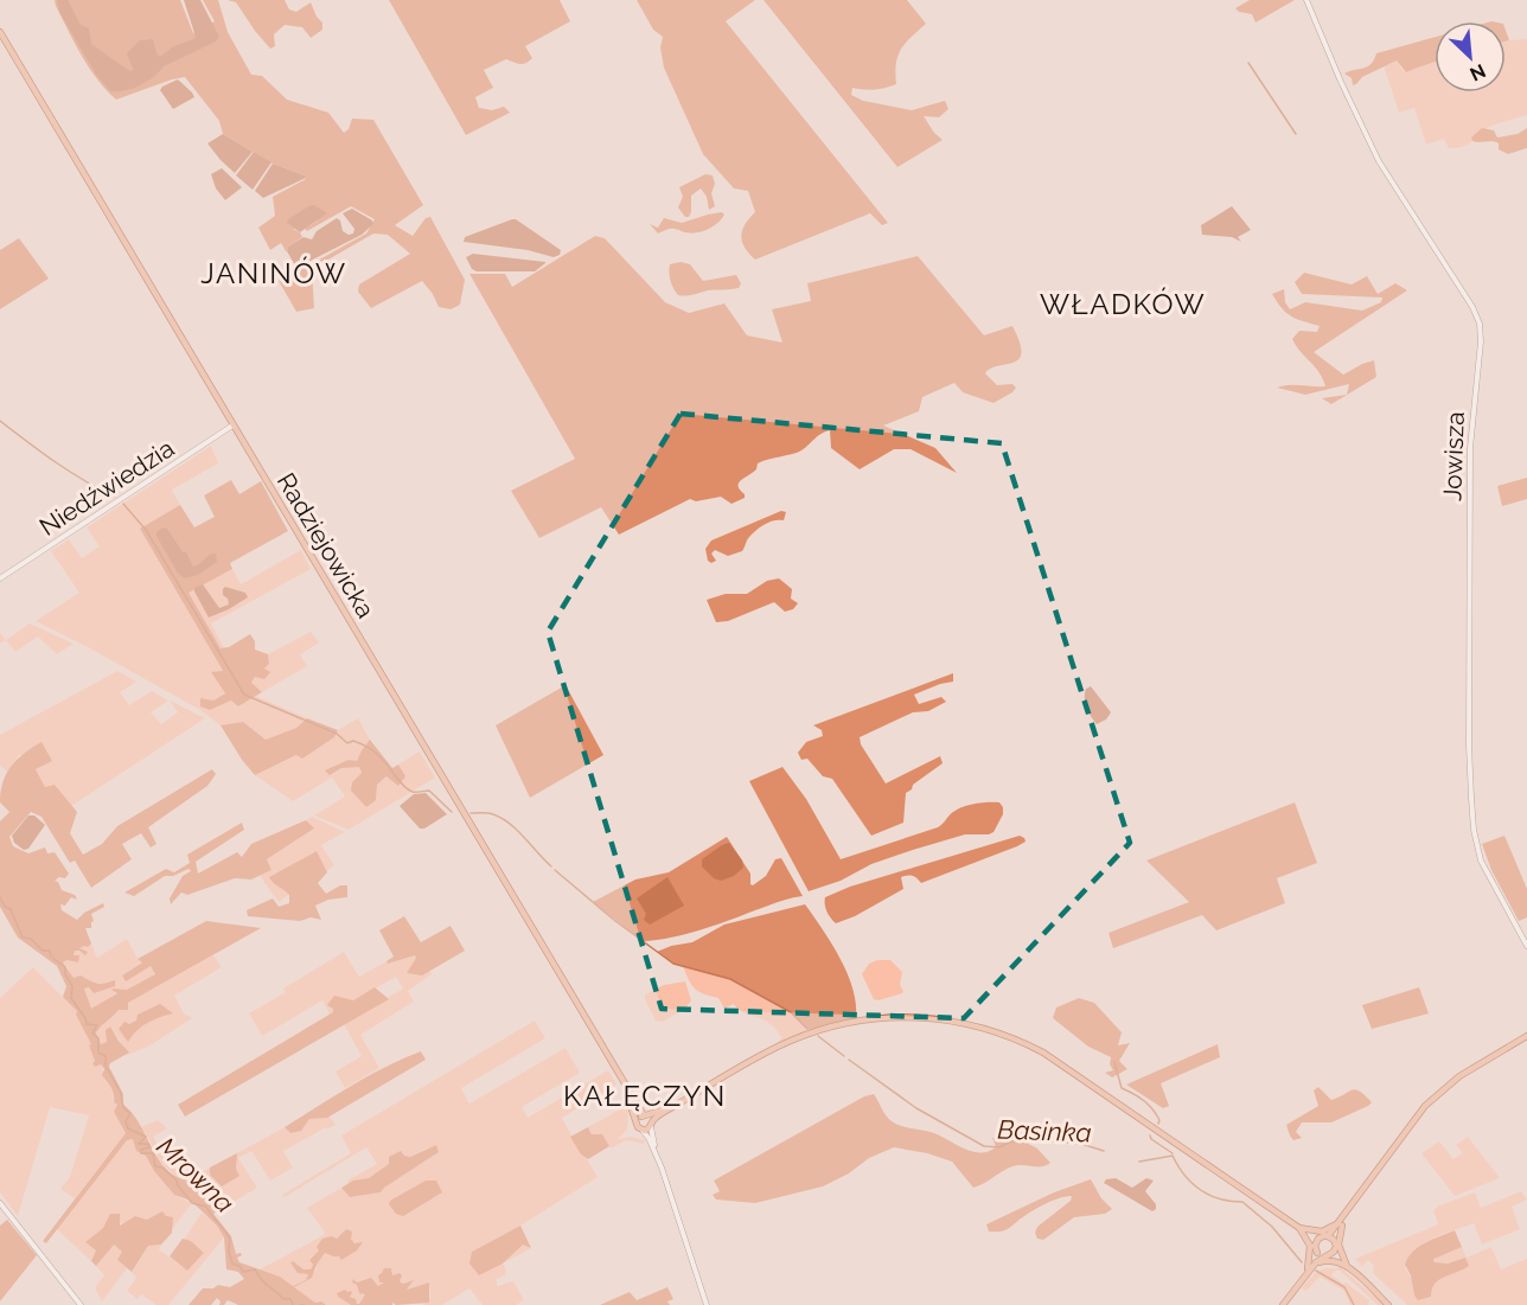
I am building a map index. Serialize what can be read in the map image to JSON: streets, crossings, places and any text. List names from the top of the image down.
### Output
{
  "streets": {
    "main road": ["Radziejowicka"],
    "street": ["Jowisza", "Niedźwiedzia"]
  },
  "crossings": [
    ["Niedźwiedzia", "Radziejowicka"]
  ],
  "districts": ["JANINÓW", "WŁADKÓW", "KAŁĘCZYN"],
  "water": ["Basinka", "Mrowna"],
  "north": "bottom right"
}
